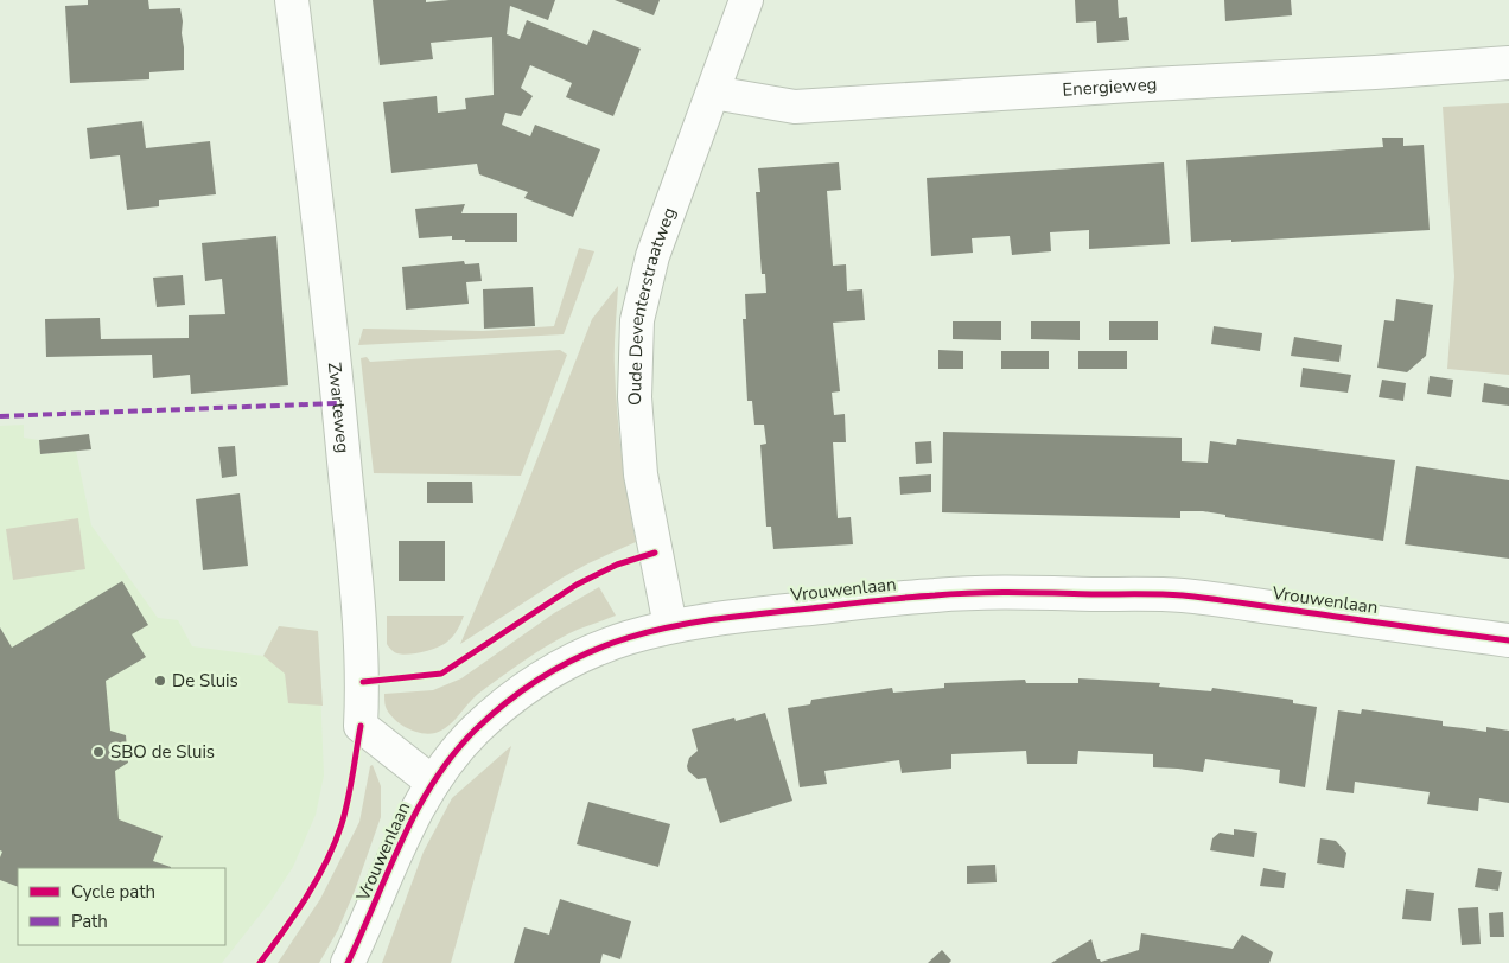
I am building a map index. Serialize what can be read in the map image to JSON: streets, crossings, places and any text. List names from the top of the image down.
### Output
{
  "streets": {
    "street": [
      "Energieweg",
      "Oude Deventerstraatweg",
      "Zwarteweg",
      "Vrouwenlaan"
    ]
  },
  "crossings": [
    ["Energieweg", "Oude Deventerstraatweg"],
    ["Oude Deventerstraatweg", "Vrouwenlaan"],
    ["Zwarteweg", "Vrouwenlaan"]
  ],
  "places": ["De Sluis", "SBO de Sluis"],
  "legend": ["Cycle path", "Path"]
}
